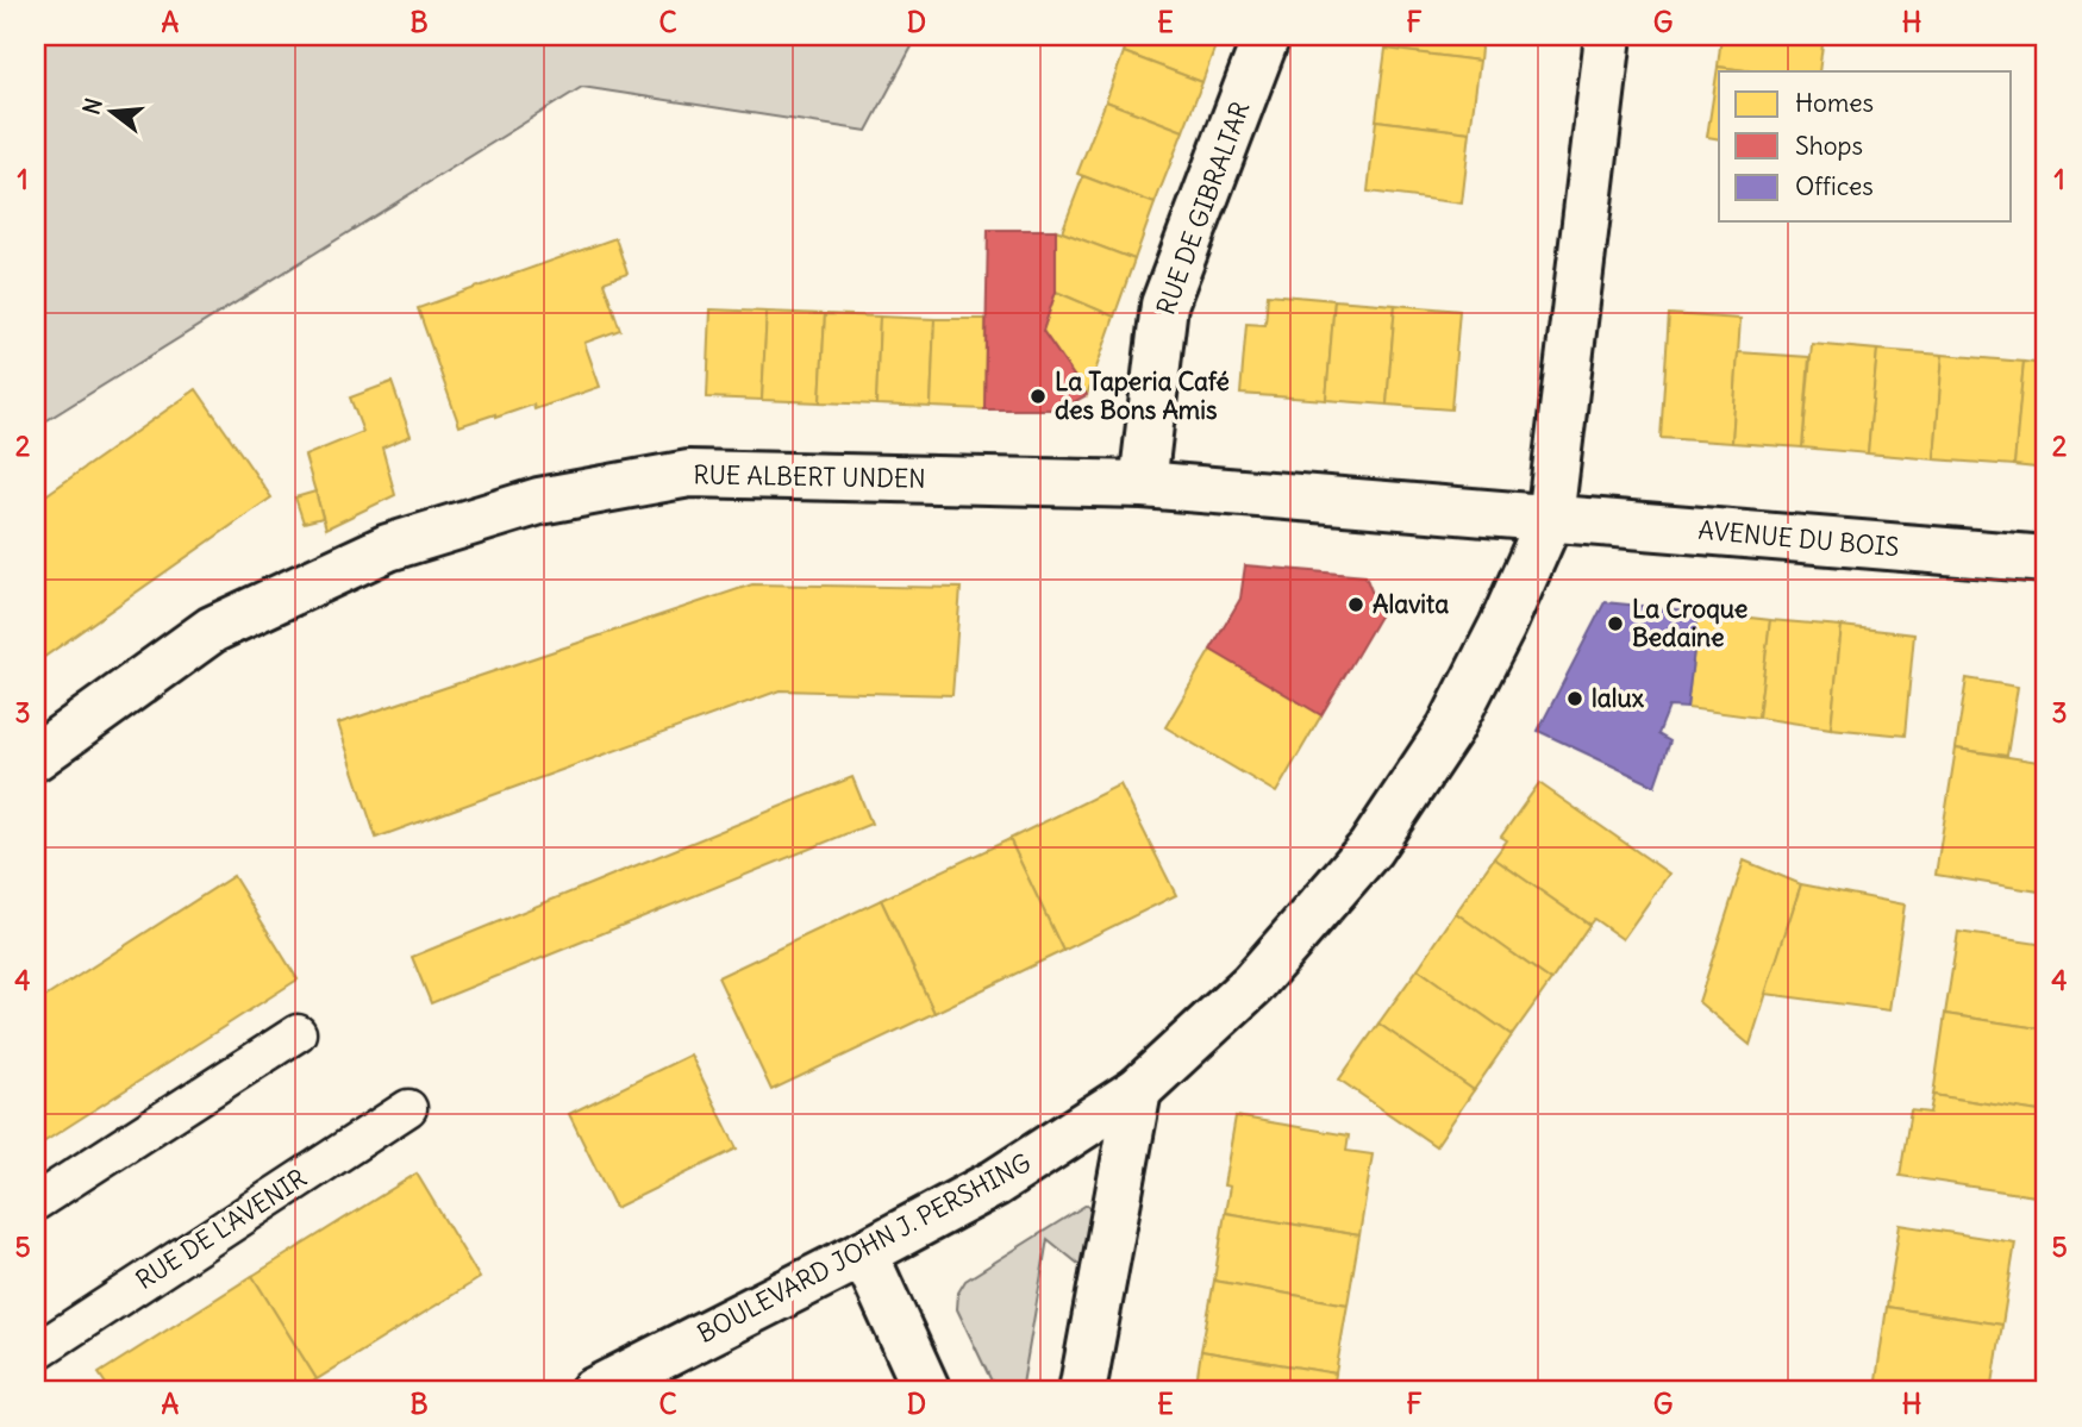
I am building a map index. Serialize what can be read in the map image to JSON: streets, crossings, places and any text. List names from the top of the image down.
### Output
{
  "streets": {
    "street": [
      "RUE DE GIBRALTAR",
      "RUE ALBERT UNDEN",
      "AVENUE DU BOIS",
      "BOULEVARD JOHN J. PERSHING"
    ],
    "lane": ["RUE DE L'AVENIR"]
  },
  "crossings": [
    ["RUE DE GIBRALTAR", "RUE ALBERT UNDEN"],
    ["RUE ALBERT UNDEN", "AVENUE DU BOIS"],
    ["RUE ALBERT UNDEN", "BOULEVARD JOHN J. PERSHING"],
    ["AVENUE DU BOIS", "BOULEVARD JOHN J. PERSHING"]
  ],
  "places": [
    "La Taperia Café des Bons Amis",
    "Alavita",
    "La Croque Bedaine",
    "lalux"
  ],
  "legend": ["Homes", "Shops", "Offices"],
  "north": "left",
  "grid": {
    "columns": [
      "A",
      "B",
      "C",
      "D",
      "E",
      "F",
      "G",
      "H"
    ],
    "rows": [
      "1",
      "2",
      "3",
      "4",
      "5"
    ]
  }
}
